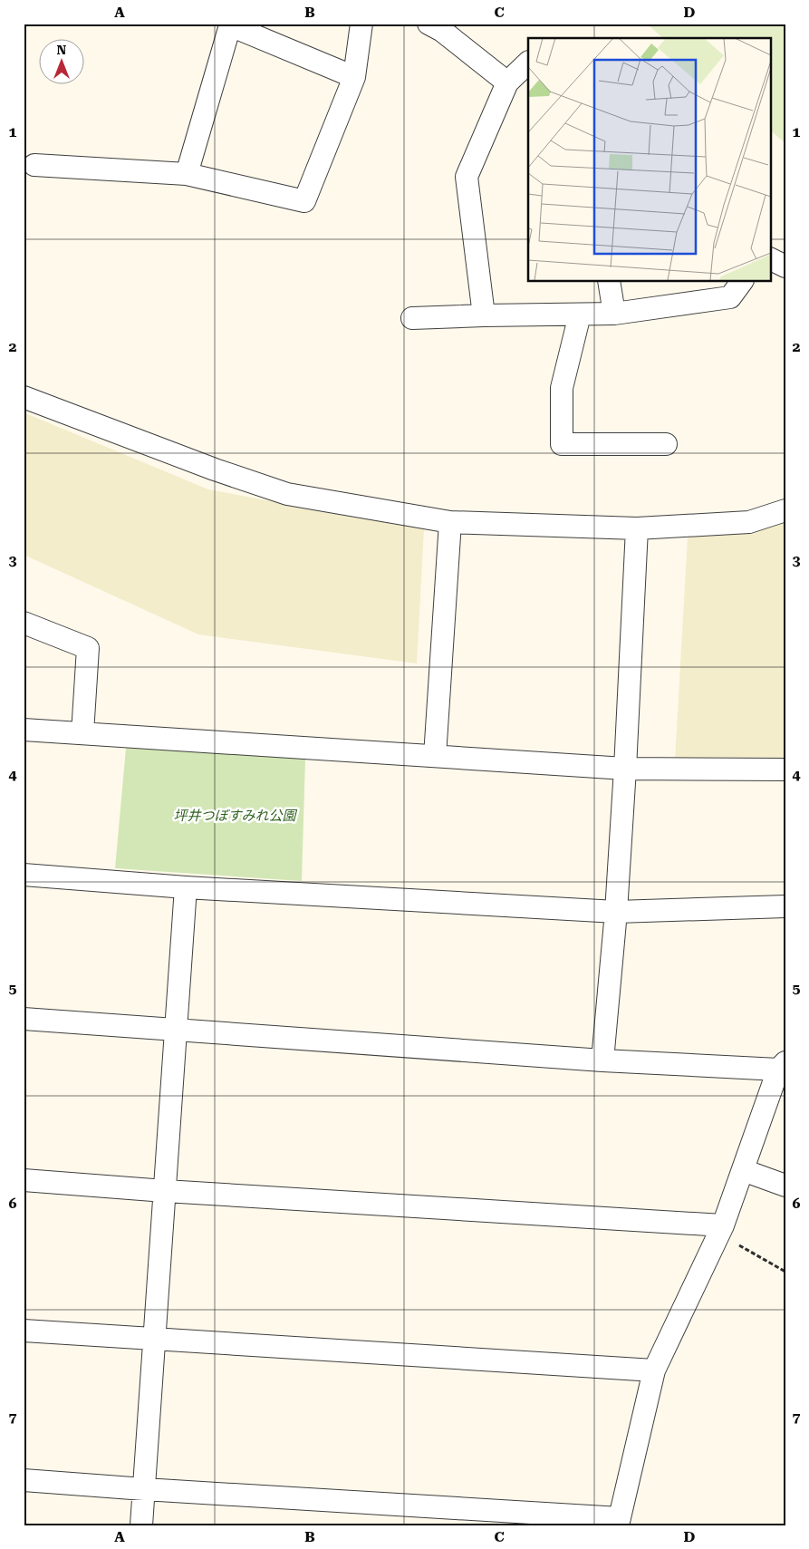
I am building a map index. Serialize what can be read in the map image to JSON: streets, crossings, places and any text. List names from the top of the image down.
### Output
{
  "parks": ["坪井つぼすみれ公園"],
  "north": "top",
  "grid": {
    "columns": [
      "A",
      "B",
      "C",
      "D"
    ],
    "rows": [
      "1",
      "2",
      "3",
      "4",
      "5",
      "6",
      "7"
    ]
  }
}
